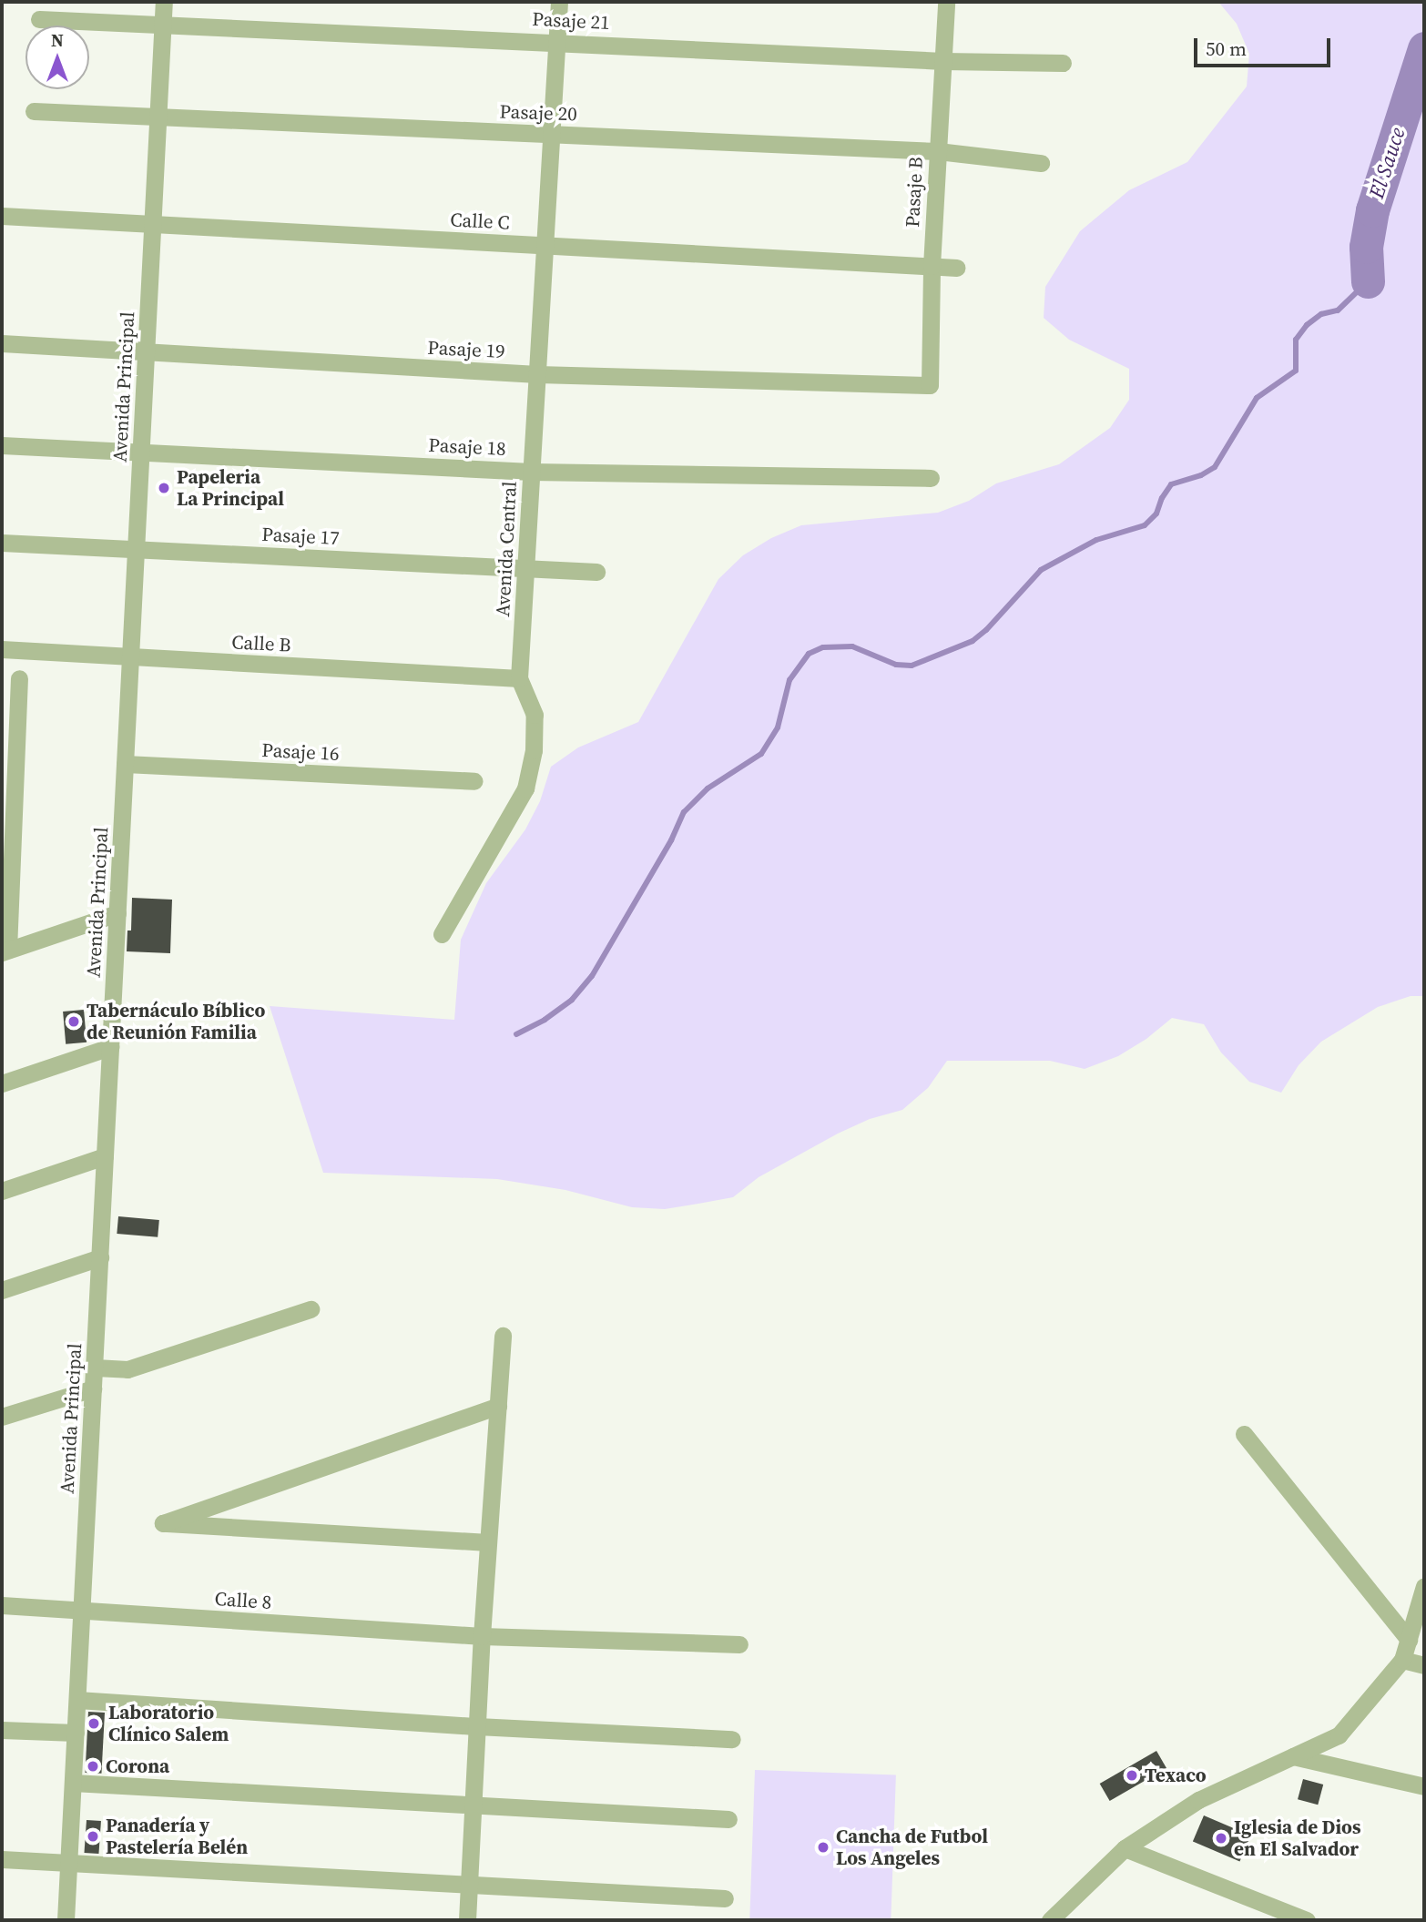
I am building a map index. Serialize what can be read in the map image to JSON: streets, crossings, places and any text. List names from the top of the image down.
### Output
{
  "streets": {
    "street": [
      "Pasaje 21",
      "Pasaje 20",
      "Pasaje B",
      "Calle C",
      "Pasaje 19",
      "Avenida Principal",
      "Pasaje 18",
      "Pasaje 17",
      "Avenida Central",
      "Calle B",
      "Pasaje 16",
      "Calle 8"
    ]
  },
  "crossings": [
    ["Pasaje 21", "Pasaje B"],
    ["Pasaje 21", "Avenida Principal"],
    ["Pasaje 21", "Avenida Central"],
    ["Pasaje 20", "Pasaje B"],
    ["Pasaje 20", "Avenida Principal"],
    ["Pasaje 20", "Avenida Central"],
    ["Pasaje B", "Calle C"],
    ["Pasaje B", "Pasaje 19"],
    ["Calle C", "Avenida Principal"],
    ["Calle C", "Avenida Central"],
    ["Pasaje 19", "Avenida Principal"],
    ["Pasaje 19", "Avenida Central"],
    ["Avenida Principal", "Pasaje 18"],
    ["Avenida Principal", "Pasaje 17"],
    ["Avenida Principal", "Calle B"],
    ["Avenida Principal", "Pasaje 16"],
    ["Avenida Principal", "Calle 8"],
    ["Pasaje 18", "Avenida Central"],
    ["Pasaje 17", "Avenida Central"],
    ["Avenida Central", "Calle B"]
  ],
  "water": ["El Sauce"],
  "places": [
    "Papeleria La Principal",
    "Tabernáculo Bíblico de Reunión Familia",
    "Laboratorio Clínico Salem",
    "Corona",
    "Texaco",
    "Panadería y Pastelería Belén",
    "Iglesia de Dios en El Salvador",
    "Cancha de Futbol Los Angeles"
  ],
  "scale_bar": "50 m",
  "north": "top"
}
